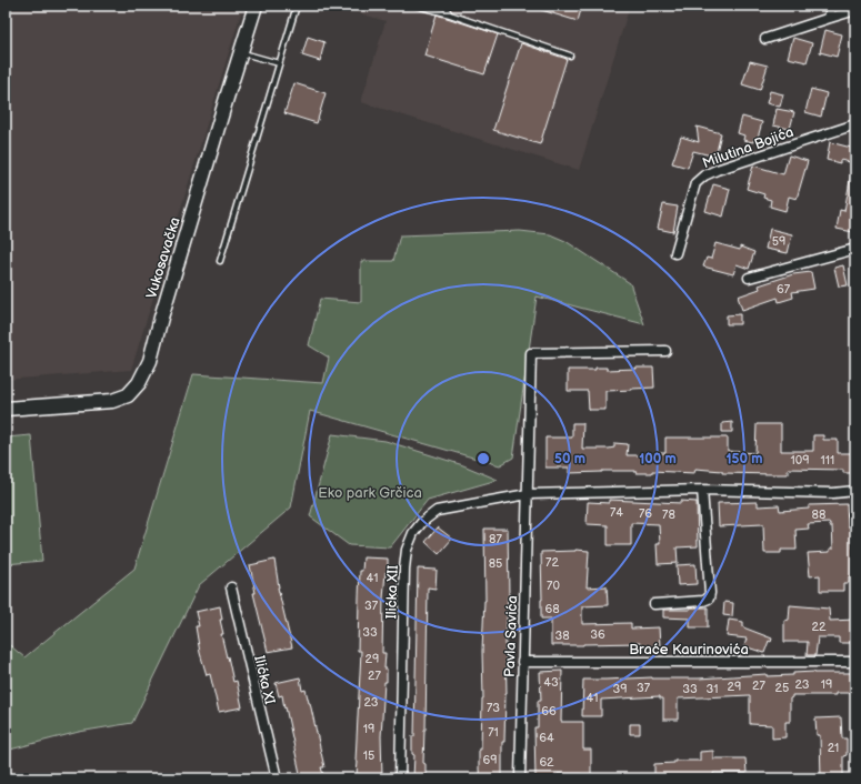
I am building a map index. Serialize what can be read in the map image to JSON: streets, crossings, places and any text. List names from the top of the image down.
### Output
{
  "streets": {
    "street": [
      "Milutina Bojića",
      "Vukosavačka",
      "Ilićka XII",
      "Pavla Savića",
      "Braće Kaurinovića",
      "Ilićka XI"
    ]
  },
  "crossings": [
    ["Ilićka XII", "Pavla Savića"],
    ["Pavla Savića", "Braće Kaurinovića"]
  ],
  "parks": ["Eko park Grčica"],
  "house_numbers": [
    "59",
    "67",
    "109",
    "111",
    "74",
    "76",
    "78",
    "88",
    "87",
    "72",
    "85",
    "41",
    "70",
    "37",
    "68",
    "22",
    "33",
    "36",
    "38",
    "29",
    "27",
    "43",
    "23",
    "19",
    "27",
    "29",
    "37",
    "25",
    "39",
    "33",
    "31",
    "41",
    "23",
    "73",
    "66",
    "19",
    "71",
    "64",
    "21",
    "15",
    "69",
    "62"
  ],
  "rings": ["50 m", "100 m", "150 m"]
}
